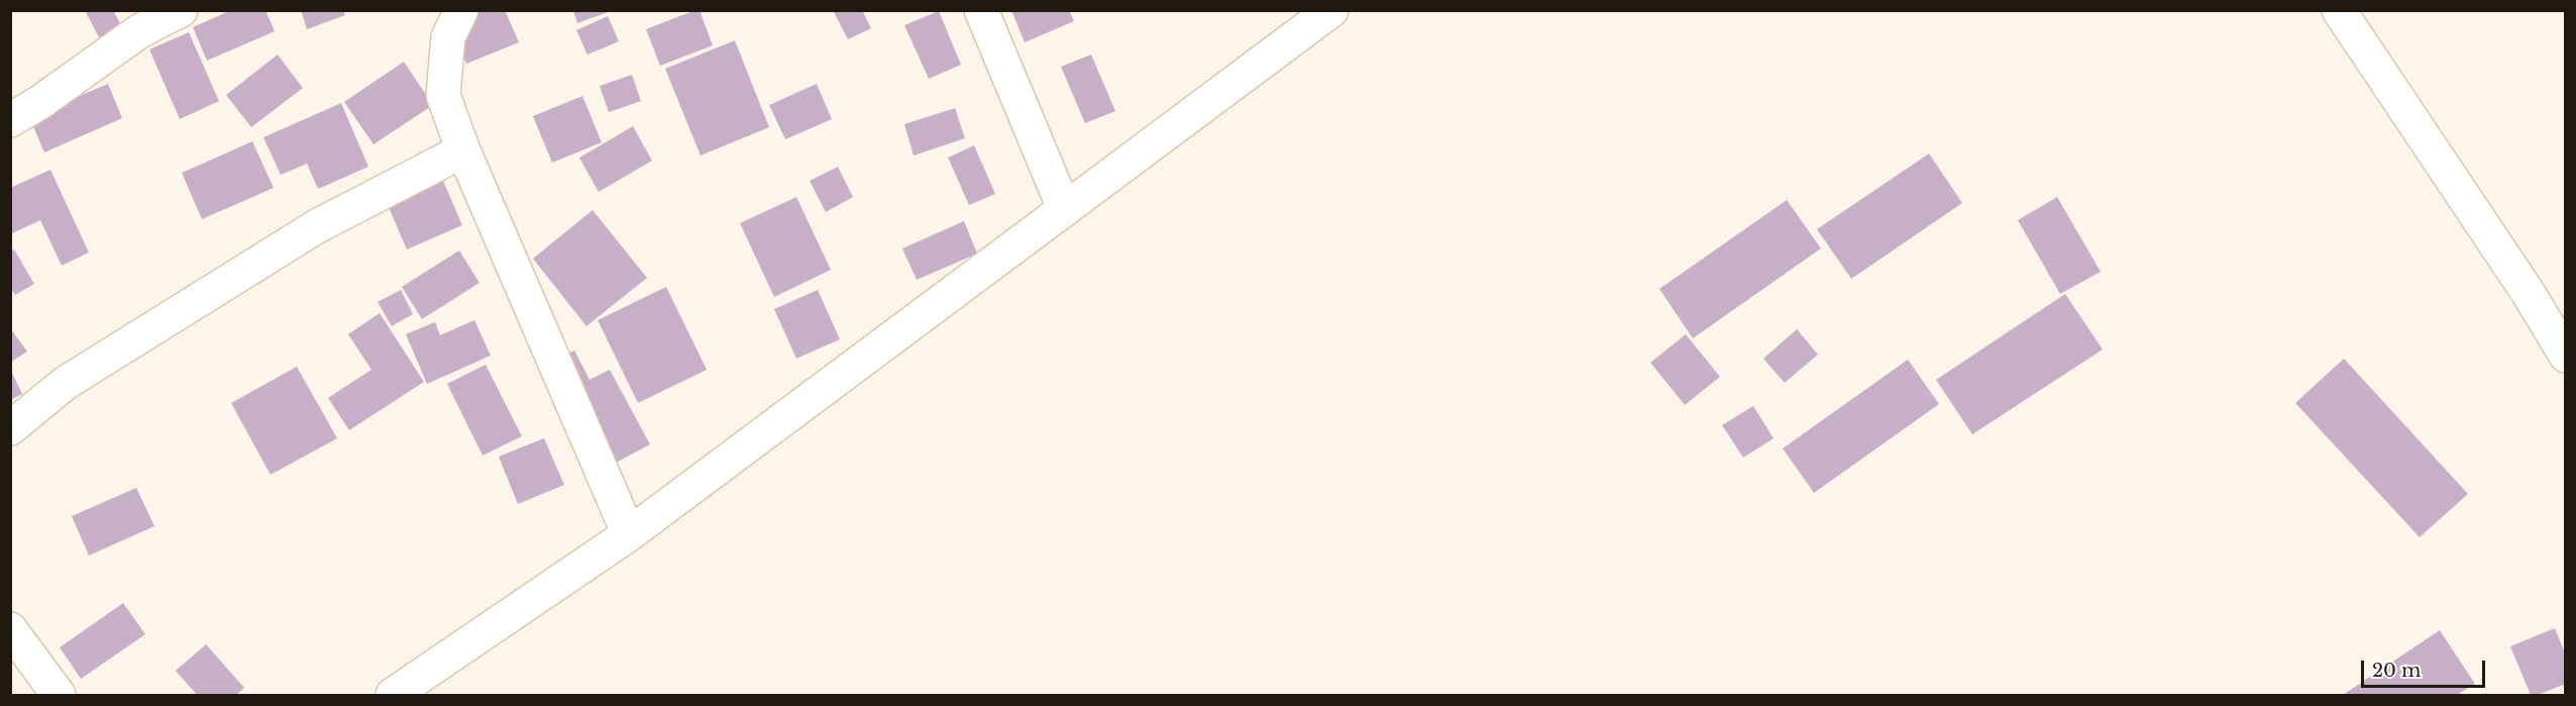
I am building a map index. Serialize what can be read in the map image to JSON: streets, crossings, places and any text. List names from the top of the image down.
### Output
{
  "scale_bar": "20 m"
}
